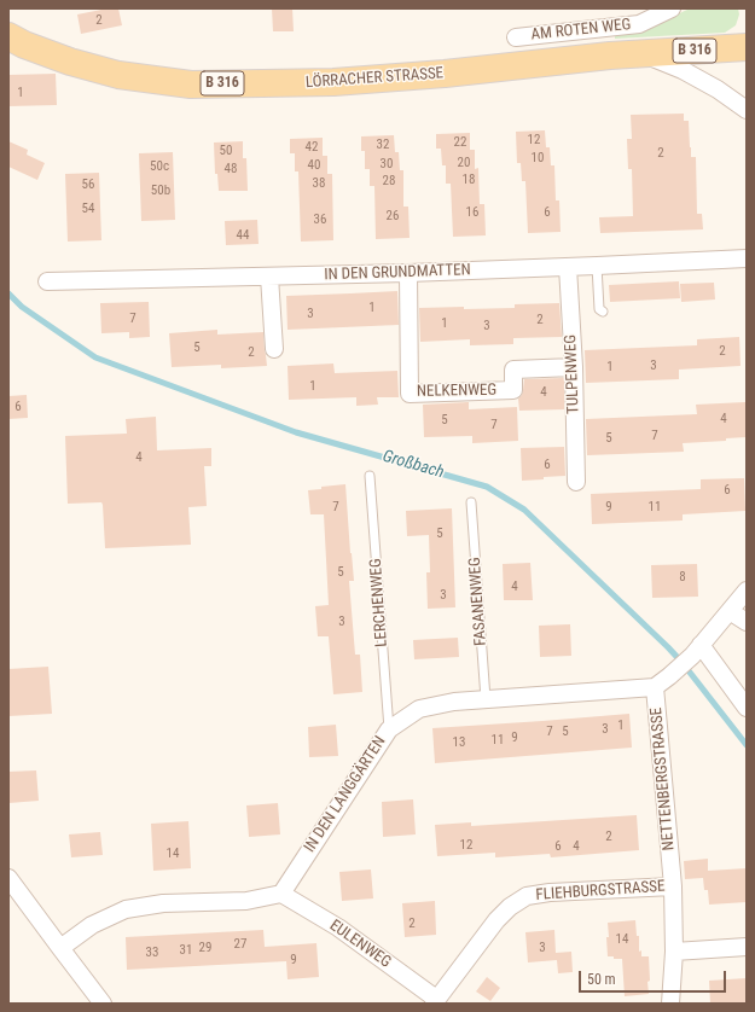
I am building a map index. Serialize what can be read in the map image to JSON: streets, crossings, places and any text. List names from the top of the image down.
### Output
{
  "streets": {
    "main road": ["B 316", "LÖRRACHER STRASSE"],
    "street": [
      "AM ROTEN WEG",
      "IN DEN GRUNDMATTEN",
      "TULPENWEG",
      "NELKENWEG",
      "NETTENBERGSTRASSE",
      "IN DEN LANGGÄRTEN",
      "FLIEHBURGSTRASSE",
      "EULENWEG"
    ],
    "lane": ["FASANENWEG", "LERCHENWEG"]
  },
  "crossings": [
    ["IN DEN GRUNDMATTEN", "TULPENWEG"],
    ["IN DEN GRUNDMATTEN", "NELKENWEG"],
    ["TULPENWEG", "NELKENWEG"],
    ["FASANENWEG", "IN DEN LANGGÄRTEN"],
    ["LERCHENWEG", "IN DEN LANGGÄRTEN"],
    ["NETTENBERGSTRASSE", "IN DEN LANGGÄRTEN"],
    ["NETTENBERGSTRASSE", "FLIEHBURGSTRASSE"],
    ["IN DEN LANGGÄRTEN", "EULENWEG"],
    ["FLIEHBURGSTRASSE", "EULENWEG"]
  ],
  "water": ["Großbach"],
  "house_numbers": [
    "2",
    "1",
    "12",
    "22",
    "32",
    "42",
    "50",
    "2",
    "10",
    "20",
    "30",
    "40",
    "50c",
    "48",
    "18",
    "28",
    "38",
    "56",
    "50b",
    "54",
    "16",
    "6",
    "26",
    "36",
    "44",
    "1",
    "3",
    "7",
    "2",
    "1",
    "3",
    "5",
    "2",
    "2",
    "3",
    "1",
    "1",
    "4",
    "6",
    "4",
    "5",
    "7",
    "7",
    "5",
    "4",
    "6",
    "6",
    "7",
    "9",
    "11",
    "5",
    "5",
    "8",
    "4",
    "3",
    "3",
    "1",
    "3",
    "7",
    "5",
    "9",
    "11",
    "13",
    "2",
    "12",
    "6",
    "4",
    "14",
    "2",
    "14",
    "27",
    "29",
    "3",
    "31",
    "33",
    "9"
  ],
  "scale_bar": "50 m"
}
